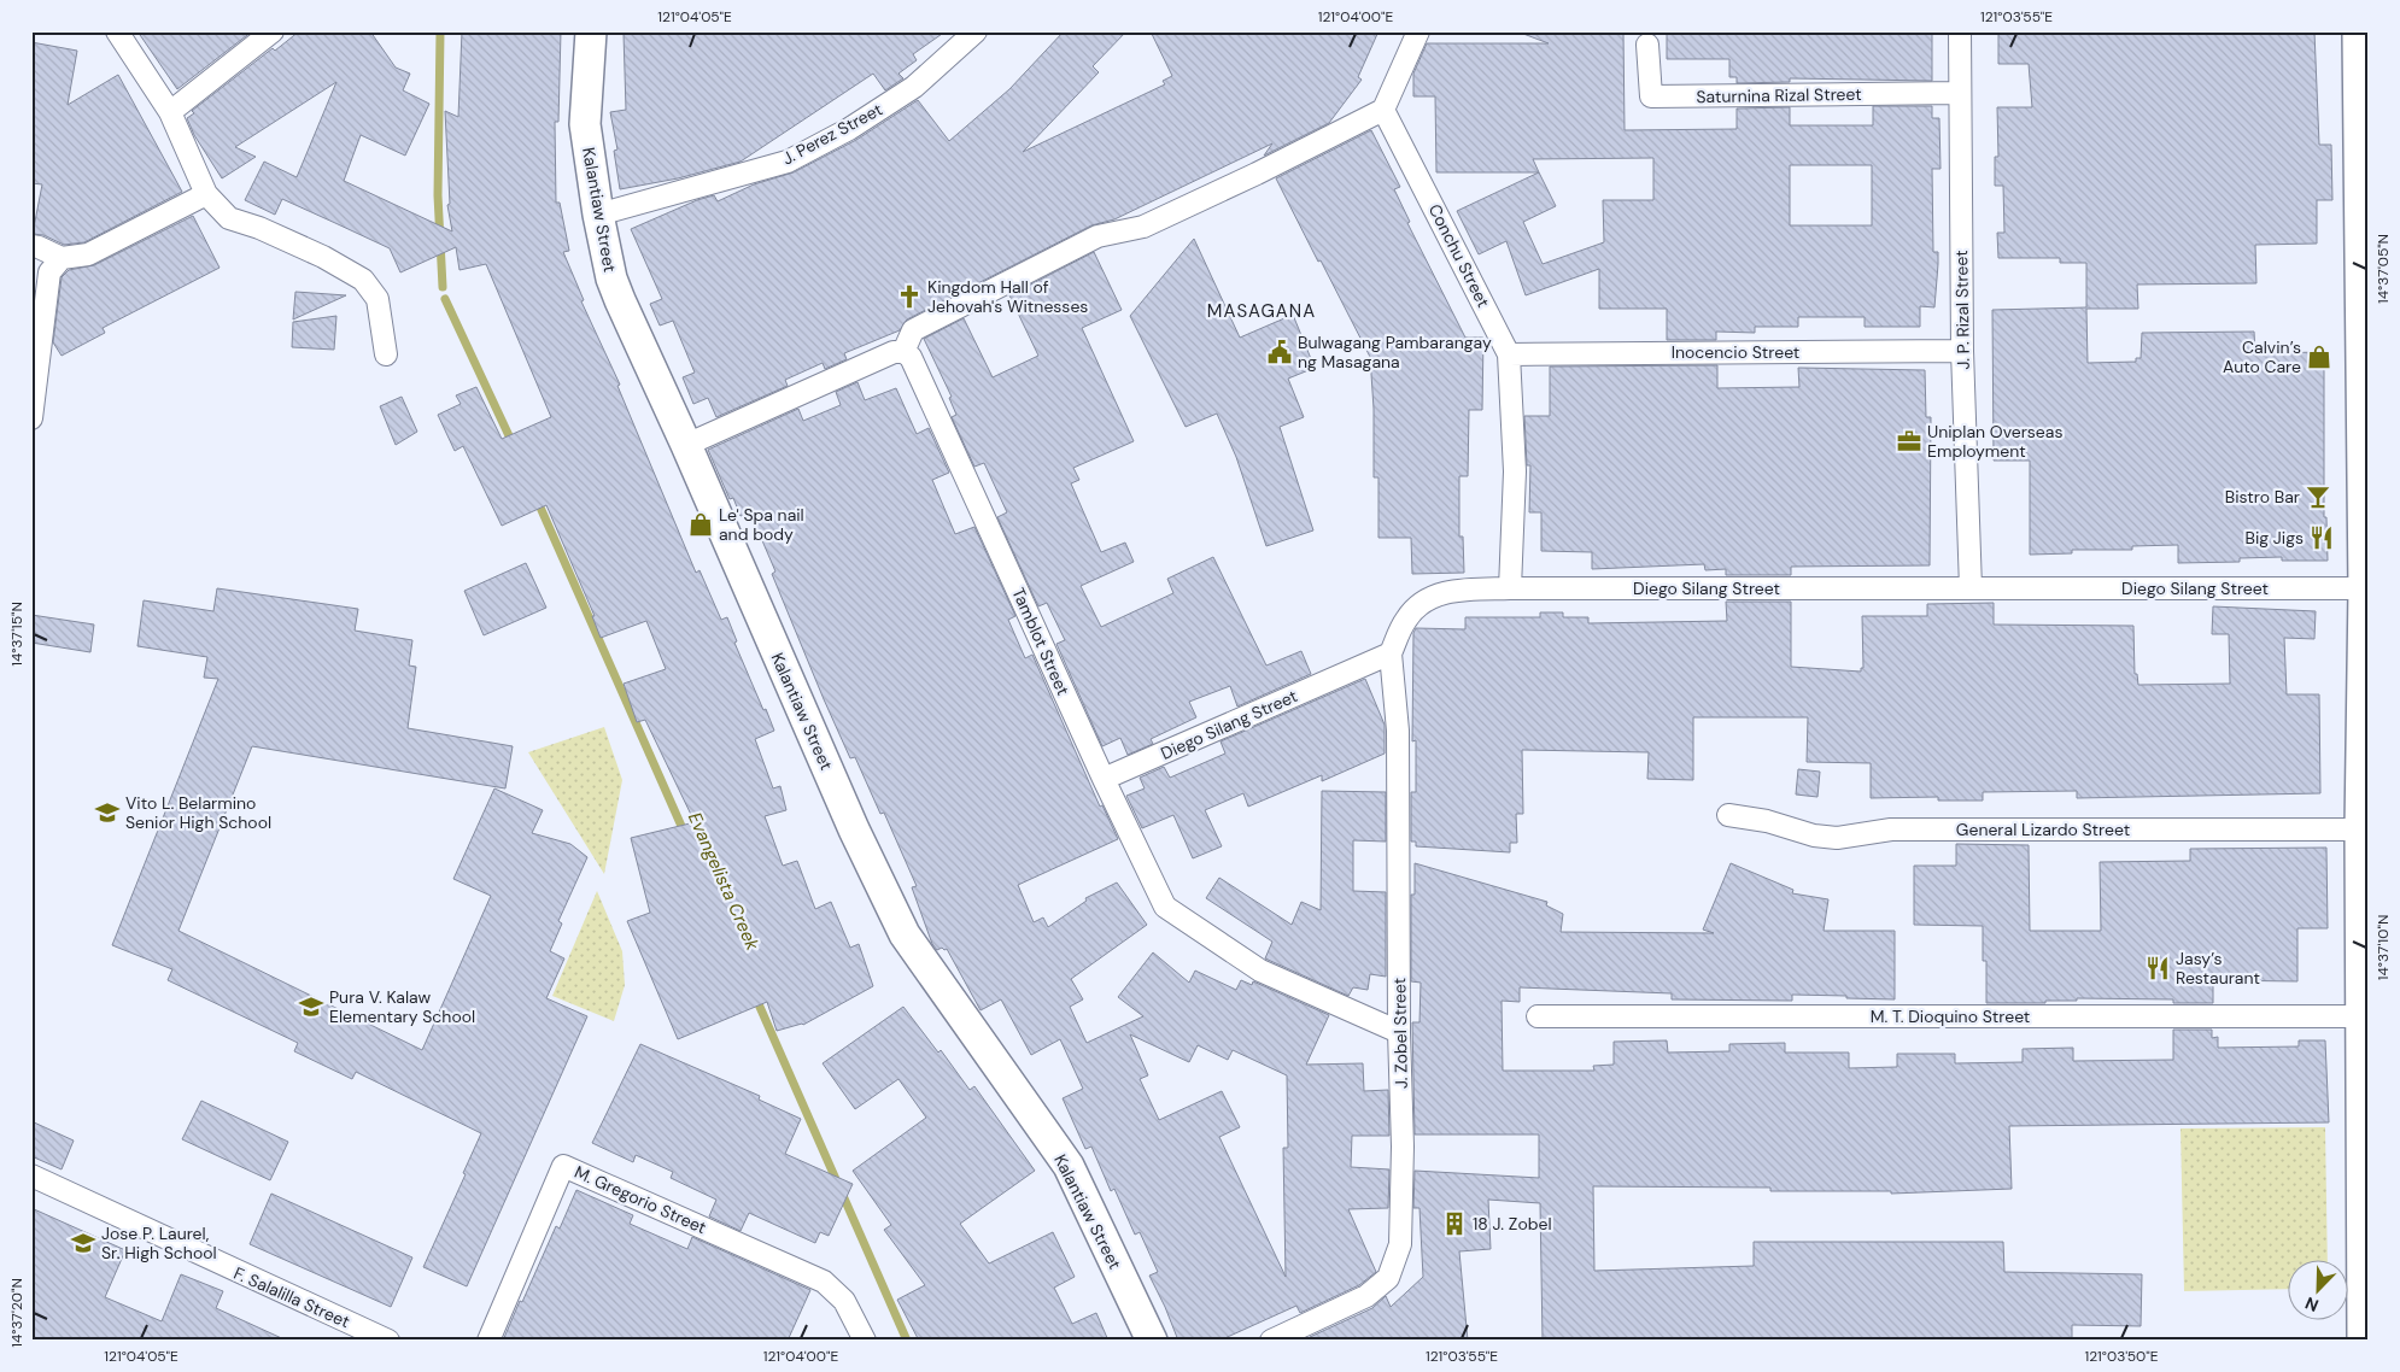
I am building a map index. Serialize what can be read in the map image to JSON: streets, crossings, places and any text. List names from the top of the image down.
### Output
{
  "streets": {
    "street": [
      "Saturnina Rizal Street",
      "J. Perez Street",
      "Kalantiaw Street",
      "Conchu Street",
      "J. P. Rizal Street",
      "Inocencio Street",
      "Diego Silang Street",
      "Tamblot Street",
      "General Lizardo Street",
      "M. T. Dioquino Street",
      "J. Zobel Street",
      "M. Gregorio Street",
      "F. Salalilla Street"
    ]
  },
  "crossings": [
    ["Saturnina Rizal Street", "J. P. Rizal Street"],
    ["J. Perez Street", "Kalantiaw Street"],
    ["Conchu Street", "Inocencio Street"],
    ["Conchu Street", "Diego Silang Street"],
    ["J. P. Rizal Street", "Inocencio Street"],
    ["J. P. Rizal Street", "Diego Silang Street"],
    ["Diego Silang Street", "Tamblot Street"],
    ["Diego Silang Street", "J. Zobel Street"],
    ["Tamblot Street", "J. Zobel Street"]
  ],
  "districts": ["MASAGANA"],
  "water": ["Evangelista Creek"],
  "places": {
    "church": ["Kingdom Hall of Jehovah's Witnesses"],
    "public building": ["Bulwagang Pambarangay ng Masagana"],
    "shop": ["Calvin’s Auto Care", "Le' Spa nail and body"],
    "office": ["Uniplan Overseas Employment"],
    "bar": ["Bistro Bar"],
    "restaurant": ["Big Jigs", "Jasy’s Restaurant"],
    "school or university": ["Vito L. Belarmino Senior High School", "Pura V. Kalaw Elementary School", "Jose P. Laurel, Sr. High School"],
    "building": ["18 J. Zobel"]
  },
  "north": "bottom left",
  "coordinates": [
    "121°04'05\"E",
    "121°04'00\"E",
    "121°03'55\"E",
    "14°37'05\"N",
    "14°37'15\"N",
    "14°37'10\"N",
    "14°37'20\"N",
    "121°03'50\"E"
  ]
}
